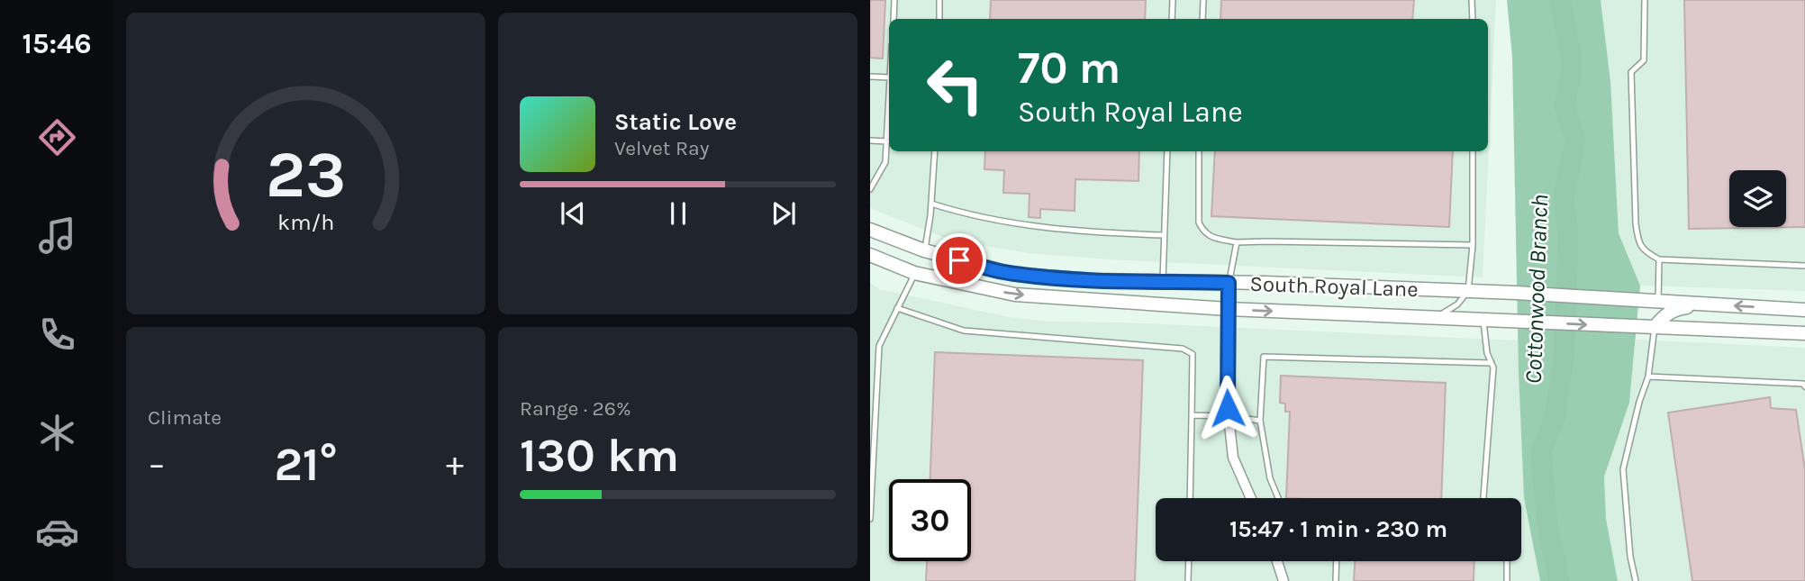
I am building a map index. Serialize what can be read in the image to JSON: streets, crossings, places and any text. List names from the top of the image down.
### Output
{
  "streets": {
    "main road": ["South Royal Lane"]
  },
  "water": ["Cottonwood Branch"],
  "page": {
    "tabs": "15:46",
    "turn": ["70 m", "South Royal Lane"],
    "song": ["Static Love", "Velvet Ray"],
    "tile": [
      "Climate",
      ["Range · 26%", "130 km"]
    ],
    "heat": ["−", "21°", "+"],
    "limit": "30",
    "trip": "15:47 · 1 min · 230 m",
    "gauge": ["23", "km/h"]
  }
}
